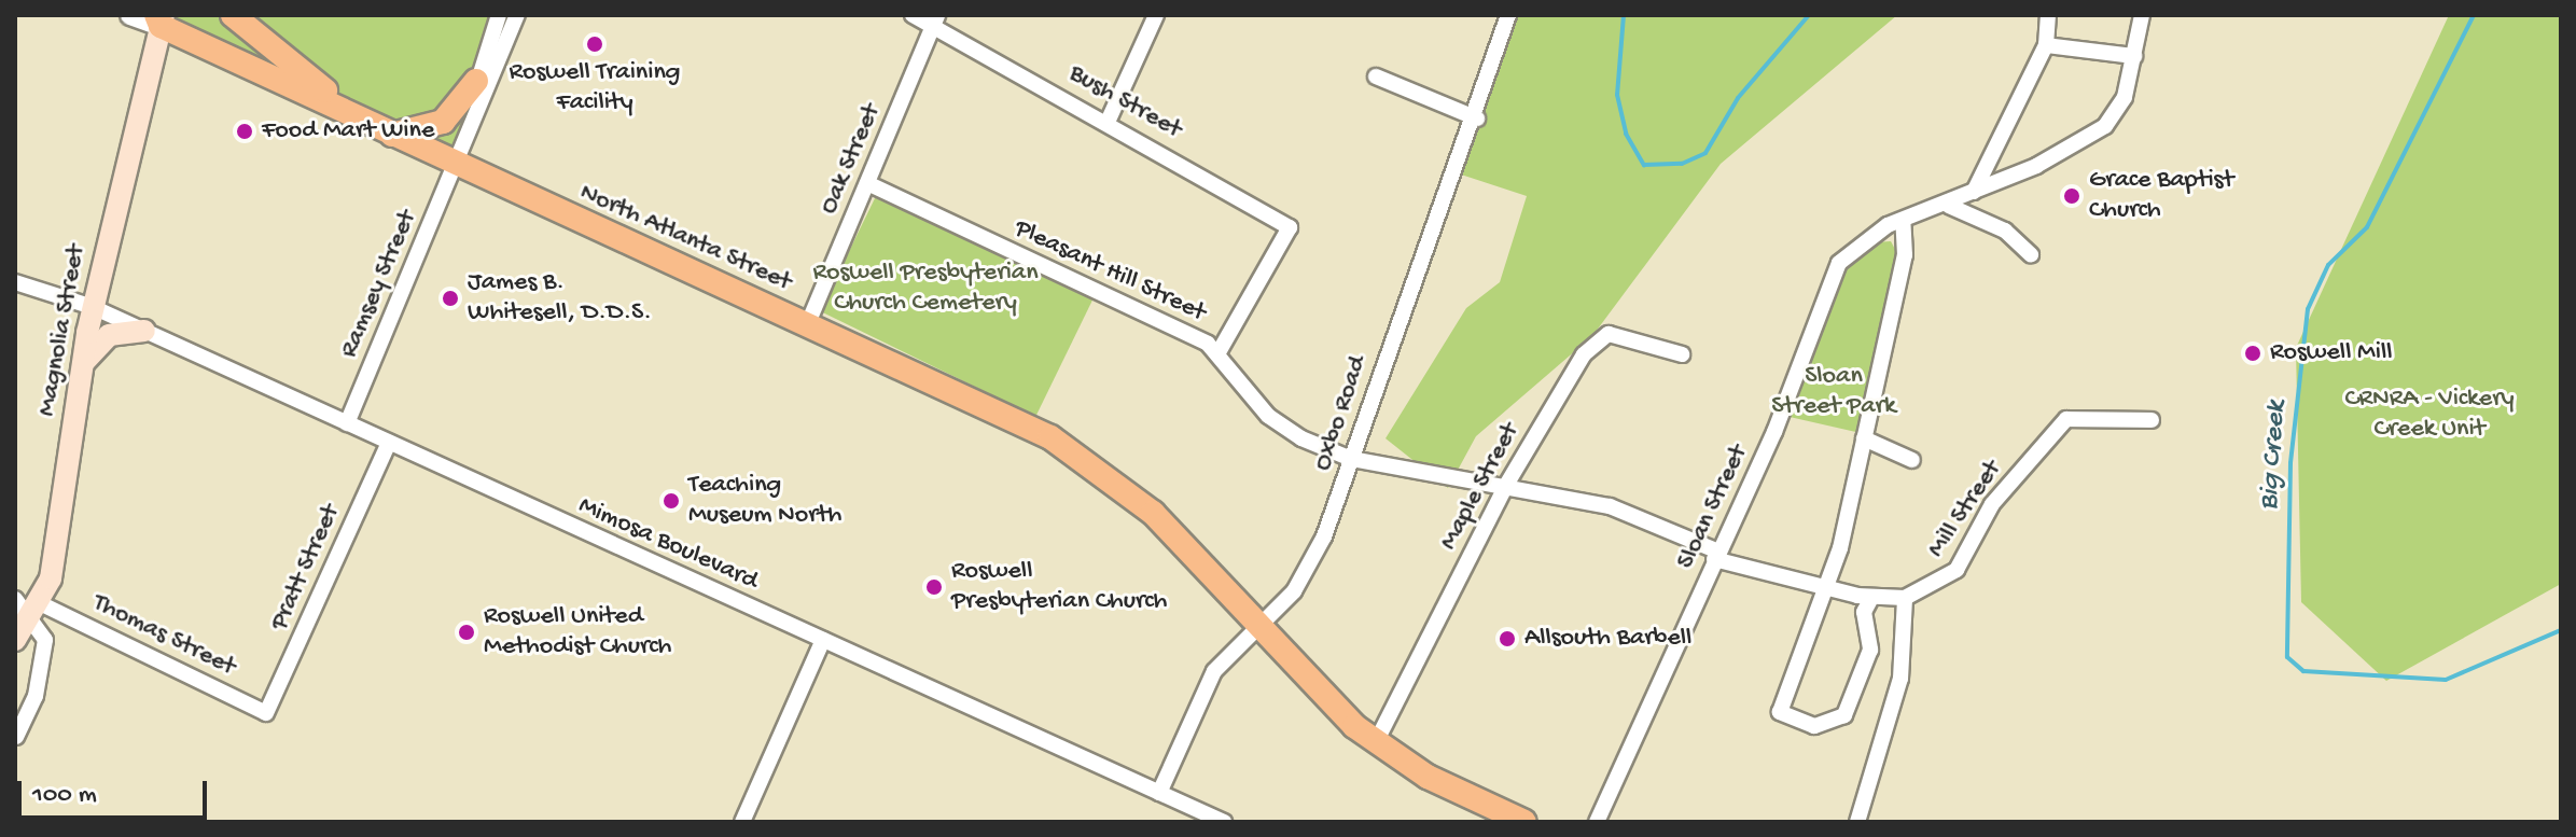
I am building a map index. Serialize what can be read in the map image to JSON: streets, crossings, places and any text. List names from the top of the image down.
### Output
{
  "streets": {
    "highway": ["North Atlanta Street"],
    "main road": ["Magnolia Street"],
    "street": [
      "Bush Street",
      "Oak Street",
      "Pleasant Hill Street",
      "Ramsey Street",
      "Oxbo Road",
      "Maple Street",
      "Sloan Street",
      "Mill Street",
      "Mimosa Boulevard",
      "Pratt Street",
      "Thomas Street"
    ]
  },
  "crossings": [
    ["Bush Street", "Oak Street"],
    ["Bush Street", "Pleasant Hill Street"],
    ["Oak Street", "North Atlanta Street"],
    ["Oak Street", "Pleasant Hill Street"],
    ["North Atlanta Street", "Ramsey Street"],
    ["North Atlanta Street", "Magnolia Street"],
    ["North Atlanta Street", "Oxbo Road"],
    ["North Atlanta Street", "Maple Street"],
    ["Pleasant Hill Street", "Oxbo Road"],
    ["Pleasant Hill Street", "Maple Street"],
    ["Pleasant Hill Street", "Mill Street"],
    ["Ramsey Street", "Mimosa Boulevard"],
    ["Magnolia Street", "Mimosa Boulevard"],
    ["Magnolia Street", "Thomas Street"],
    ["Oxbo Road", "Mimosa Boulevard"],
    ["Maple Street", "Mill Street"],
    ["Sloan Street", "Mill Street"],
    ["Mimosa Boulevard", "Pratt Street"],
    ["Pratt Street", "Thomas Street"]
  ],
  "water": ["Big Creek"],
  "parks": ["Roswell Presbyterian Church Cemetery", "Sloan Street Park", "CRNRA - Vickery Creek Unit"],
  "places": [
    "Roswell Training Facility",
    "Food Mart Wine",
    "Grace Baptist Church",
    "James B. Whitesell, D.D.S.",
    "Roswell Mill",
    "Teaching Museum North",
    "Roswell Presbyterian Church",
    "Roswell United Methodist Church",
    "Allsouth Barbell"
  ],
  "scale_bar": "100 m"
}
